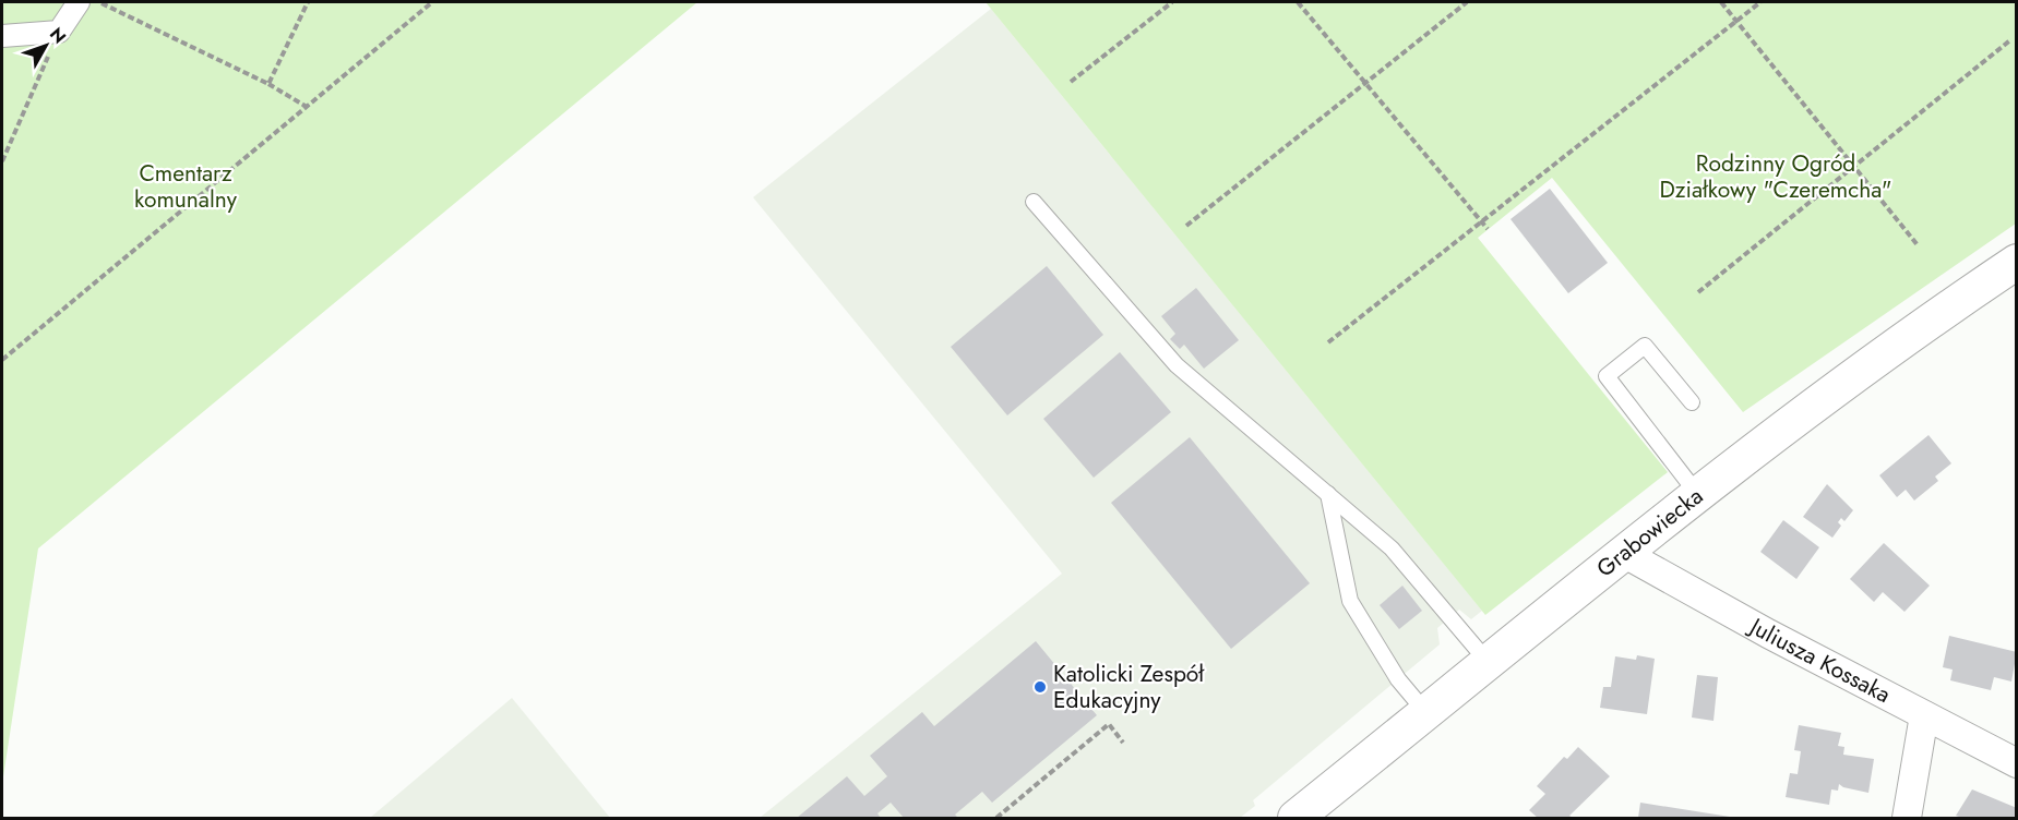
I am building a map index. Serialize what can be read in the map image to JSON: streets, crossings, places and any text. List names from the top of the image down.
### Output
{
  "streets": {
    "street": ["Grabowiecka", "Juliusza Kossaka"]
  },
  "crossings": [
    ["Grabowiecka", "Juliusza Kossaka"]
  ],
  "parks": ["Rodzinny Ogród Działkowy \"Czeremcha\"", "Cmentarz komunalny"],
  "places": ["Katolicki Zespół Edukacyjny"],
  "north": "top right"
}
